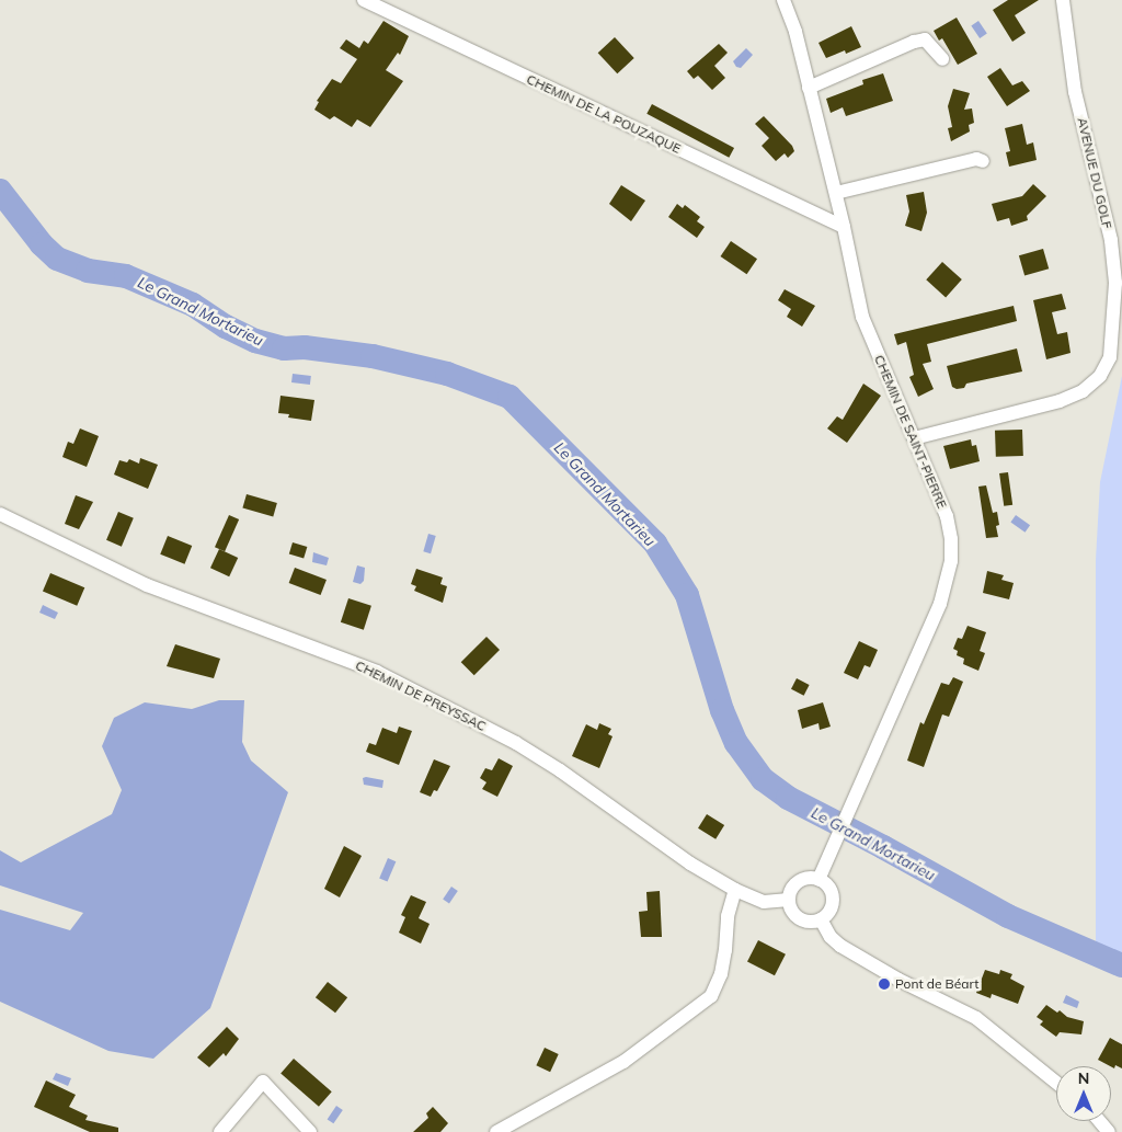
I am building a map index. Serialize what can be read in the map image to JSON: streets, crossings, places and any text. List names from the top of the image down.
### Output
{
  "streets": {
    "street": [
      "CHEMIN DE LA POUZAQUE",
      "AVENUE DU GOLF",
      "CHEMIN DE SAINT-PIERRE",
      "CHEMIN DE PREYSSAC"
    ]
  },
  "crossings": [
    ["CHEMIN DE LA POUZAQUE", "CHEMIN DE SAINT-PIERRE"],
    ["AVENUE DU GOLF", "CHEMIN DE SAINT-PIERRE"],
    ["CHEMIN DE SAINT-PIERRE", "CHEMIN DE PREYSSAC"]
  ],
  "water": ["Le Grand Mortarieu"],
  "places": ["Pont de Béart"],
  "north": "top"
}
